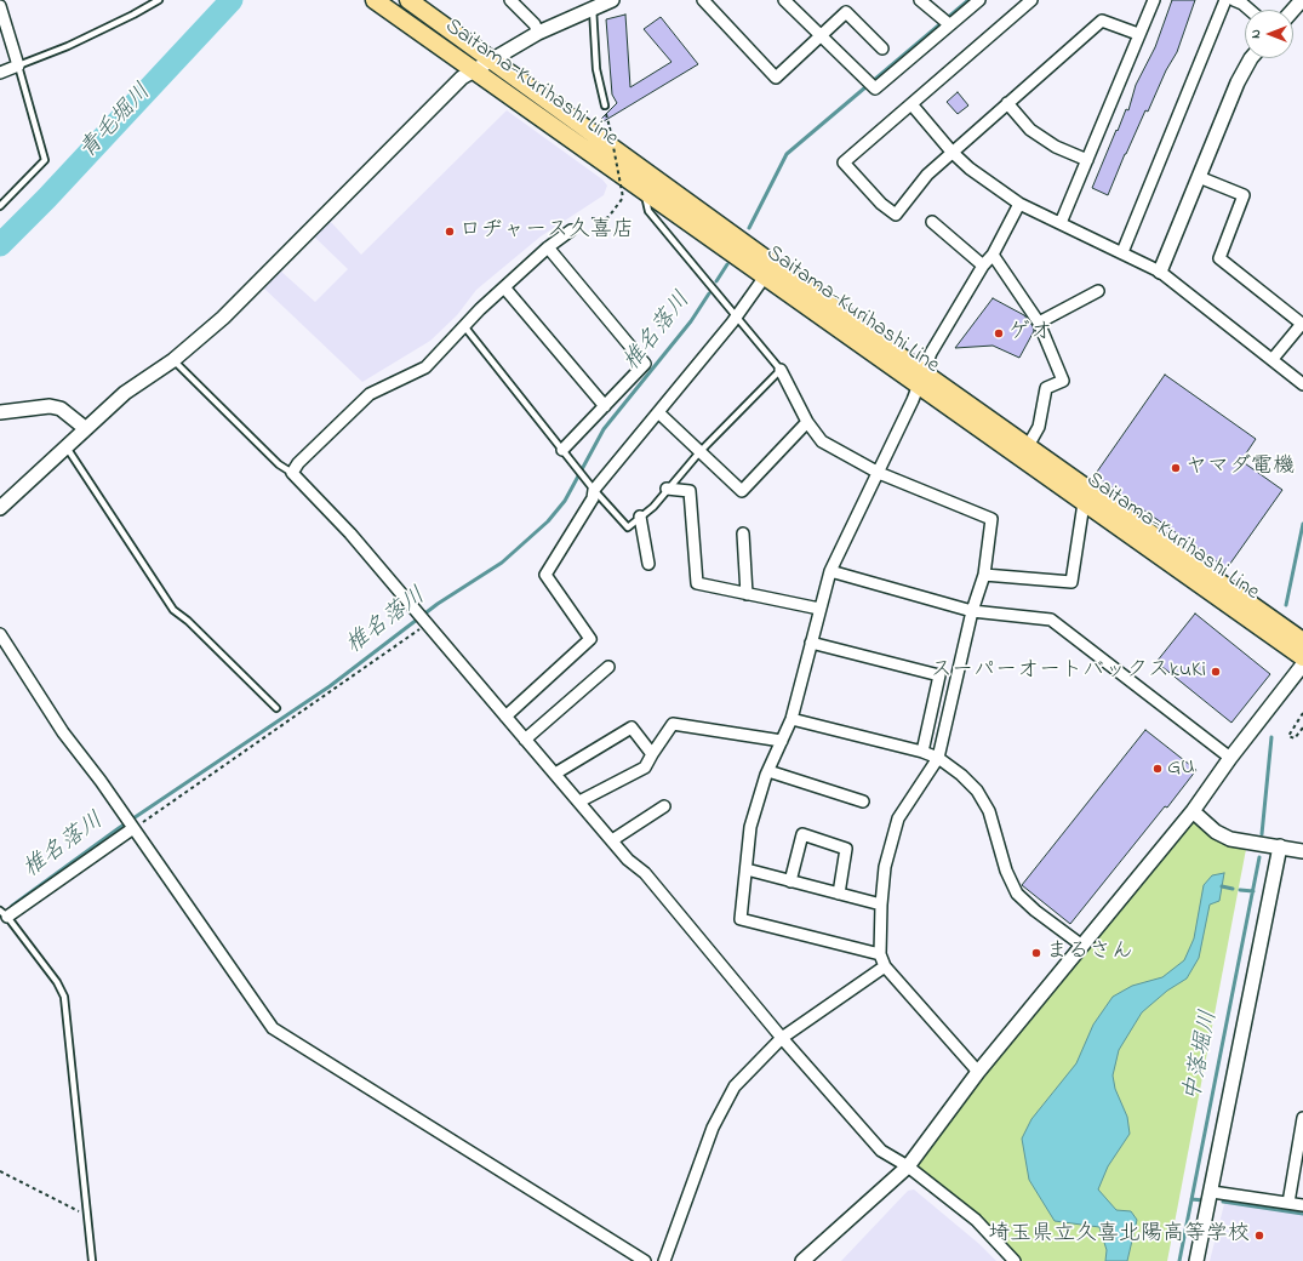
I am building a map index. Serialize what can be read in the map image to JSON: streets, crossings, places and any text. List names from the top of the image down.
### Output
{
  "streets": {
    "main road": ["Saitama-Kurihashi Line"]
  },
  "water": ["青毛堀川", "椎名落川", "中落堀川"],
  "places": [
    "ロヂャース久喜店",
    "ゲオ",
    "ヤマダ電機",
    "スーパーオートバックスkuKi",
    "GU",
    "まるさん",
    "埼玉県立久喜北陽高等学校"
  ],
  "north": "left"
}
